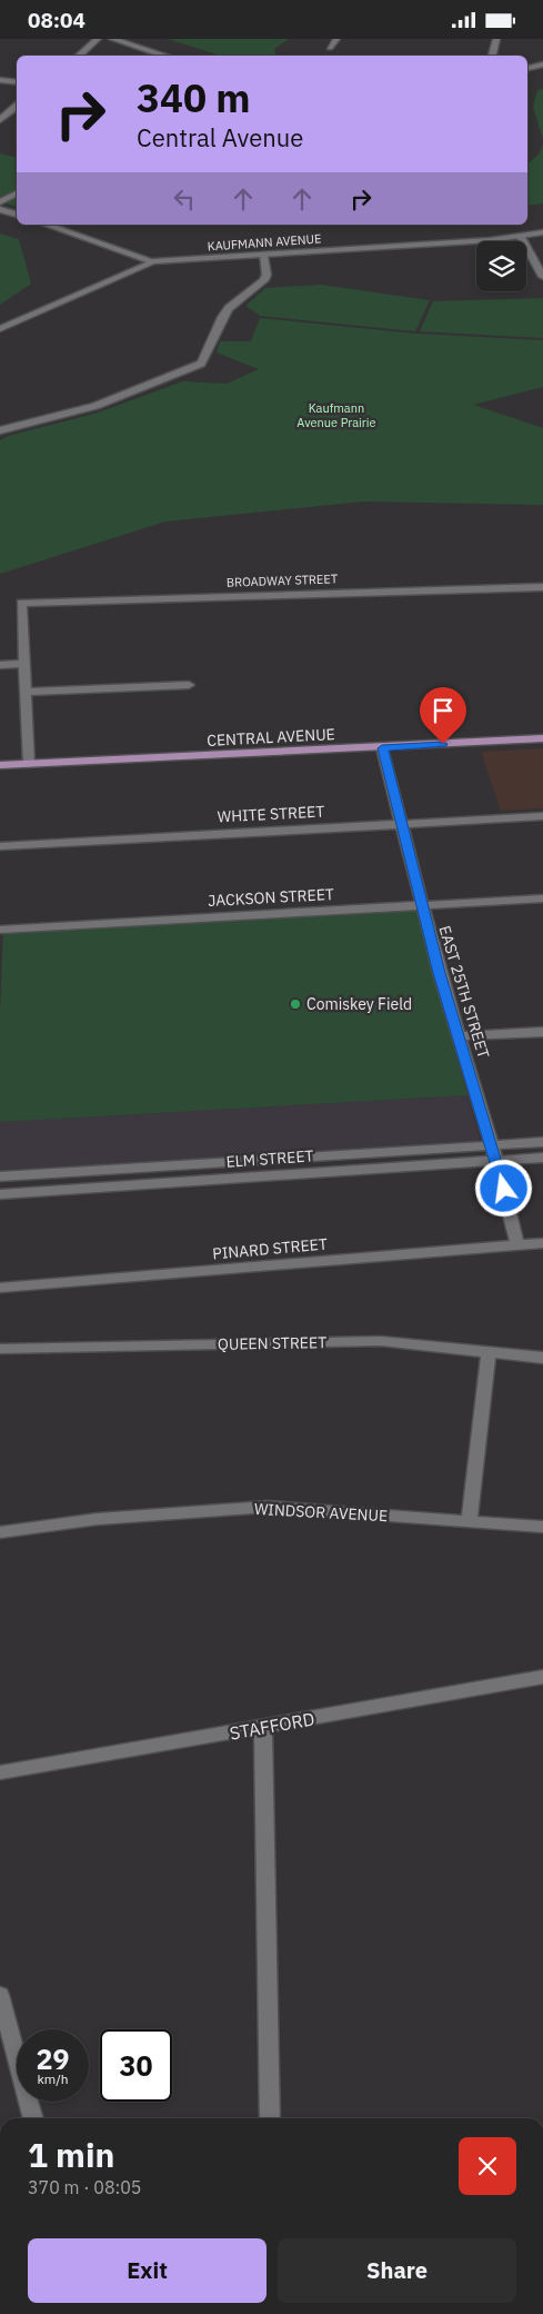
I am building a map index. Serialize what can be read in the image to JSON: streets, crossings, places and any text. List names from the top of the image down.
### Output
{
  "streets": {
    "main road": ["CENTRAL AVENUE"],
    "street": [
      "KAUFMANN AVENUE",
      "BROADWAY STREET",
      "WHITE STREET",
      "JACKSON STREET",
      "EAST 25TH STREET",
      "ELM STREET",
      "PINARD STREET",
      "QUEEN STREET",
      "WINDSOR AVENUE",
      "STAFFORD"
    ]
  },
  "crossings": [
    ["CENTRAL AVENUE", "EAST 25TH STREET"],
    ["WHITE STREET", "EAST 25TH STREET"],
    ["JACKSON STREET", "EAST 25TH STREET"],
    ["EAST 25TH STREET", "ELM STREET"],
    ["EAST 25TH STREET", "PINARD STREET"]
  ],
  "parks": ["Kaufmann Avenue Prairie"],
  "places": ["Comiskey Field"],
  "page": {
    "status": "08:04",
    "turn": ["340 m", "Central Avenue"],
    "speed": "29 km/h",
    "limit": "30",
    "heading": ["1 min", "370 m · 08:05"],
    "buttons": ["Exit", "Share"]
  }
}
